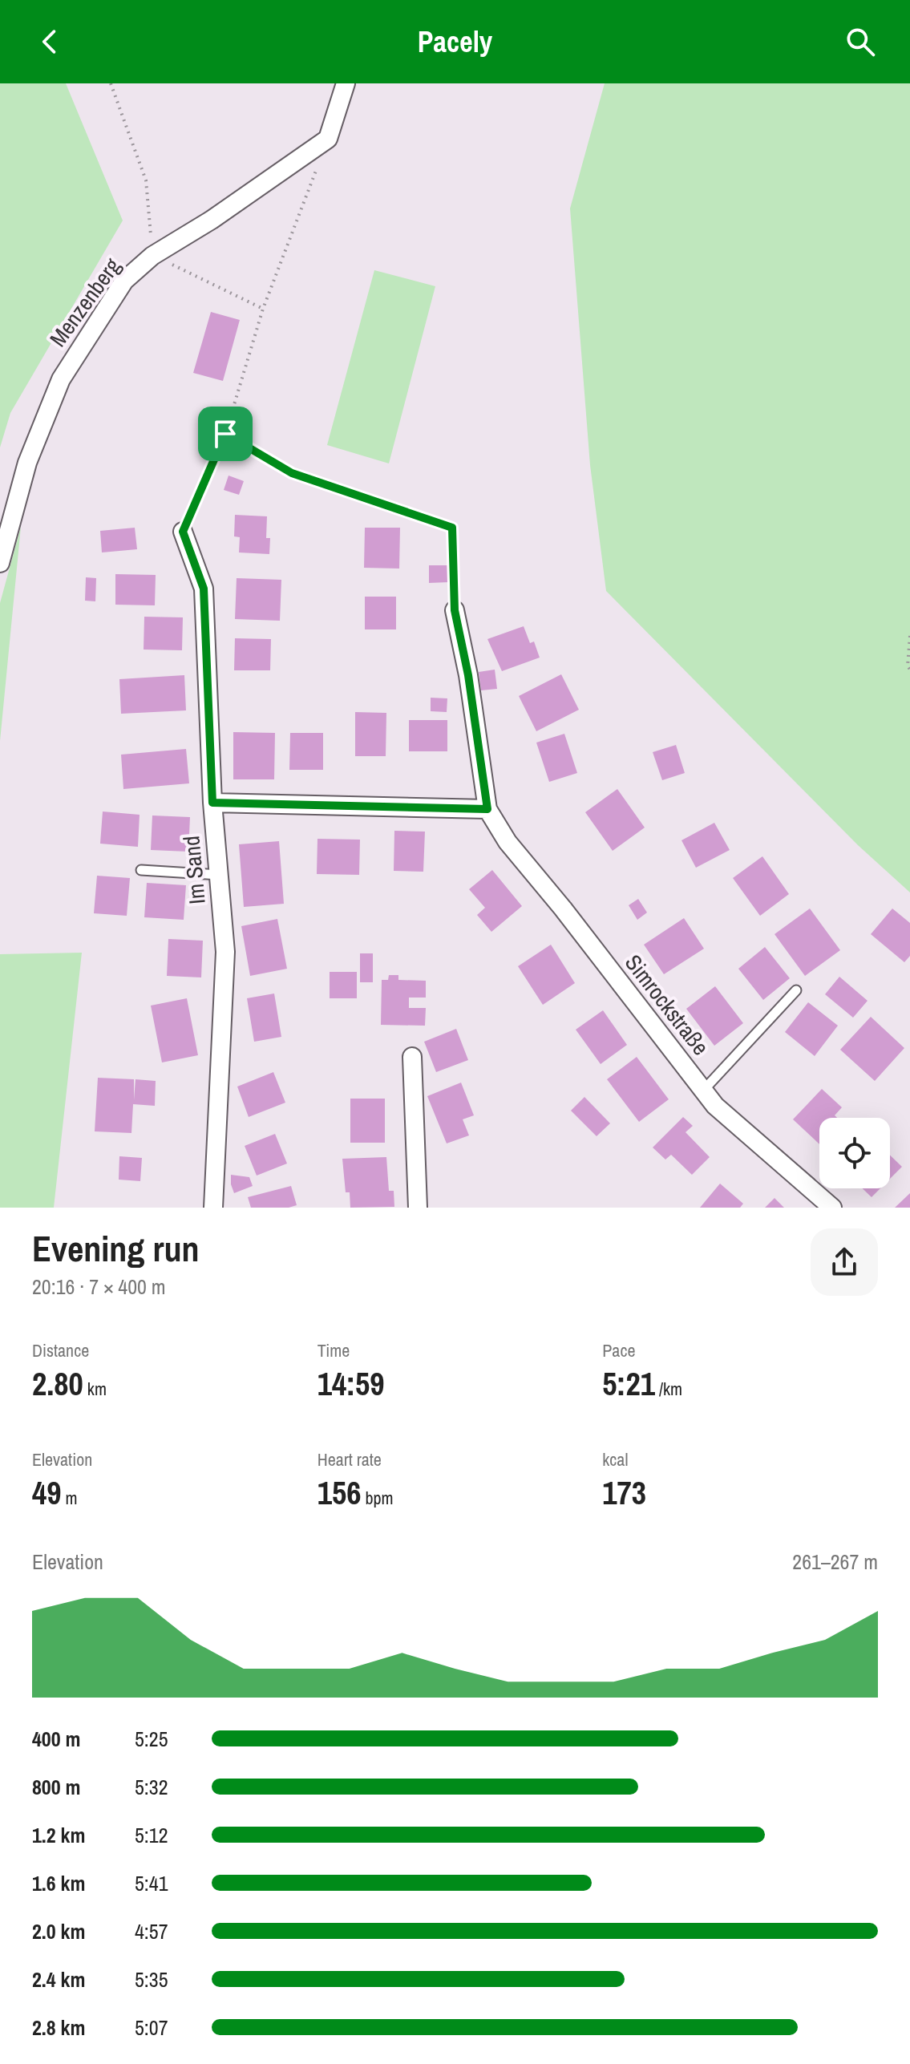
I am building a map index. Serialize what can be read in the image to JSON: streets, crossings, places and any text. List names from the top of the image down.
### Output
{
  "streets": {
    "street": ["Menzenberg", "Im Sand", "Simrockstraße"]
  },
  "page": {
    "header": "Pacely",
    "heading": ["Evening run", "20:16 · 7 × 400 m"],
    "stats": [
      ["Distance", "2.80 km"],
      ["Time", "14:59"],
      ["Pace", "5:21 /km"],
      ["Elevation", "49 m"],
      ["Heart rate", "156 bpm"],
      ["kcal", "173"]
    ],
    "chart": ["Elevation", "261–267 m"],
    "list": [
      {
        "name": "400 m",
        "note": "5:25"
      },
      {
        "name": "800 m",
        "note": "5:32"
      },
      {
        "name": "1.2 km",
        "note": "5:12"
      },
      {
        "name": "1.6 km",
        "note": "5:41"
      },
      {
        "name": "2.0 km",
        "note": "4:57"
      },
      {
        "name": "2.4 km",
        "note": "5:35"
      },
      {
        "name": "2.8 km",
        "note": "5:07"
      }
    ]
  }
}
